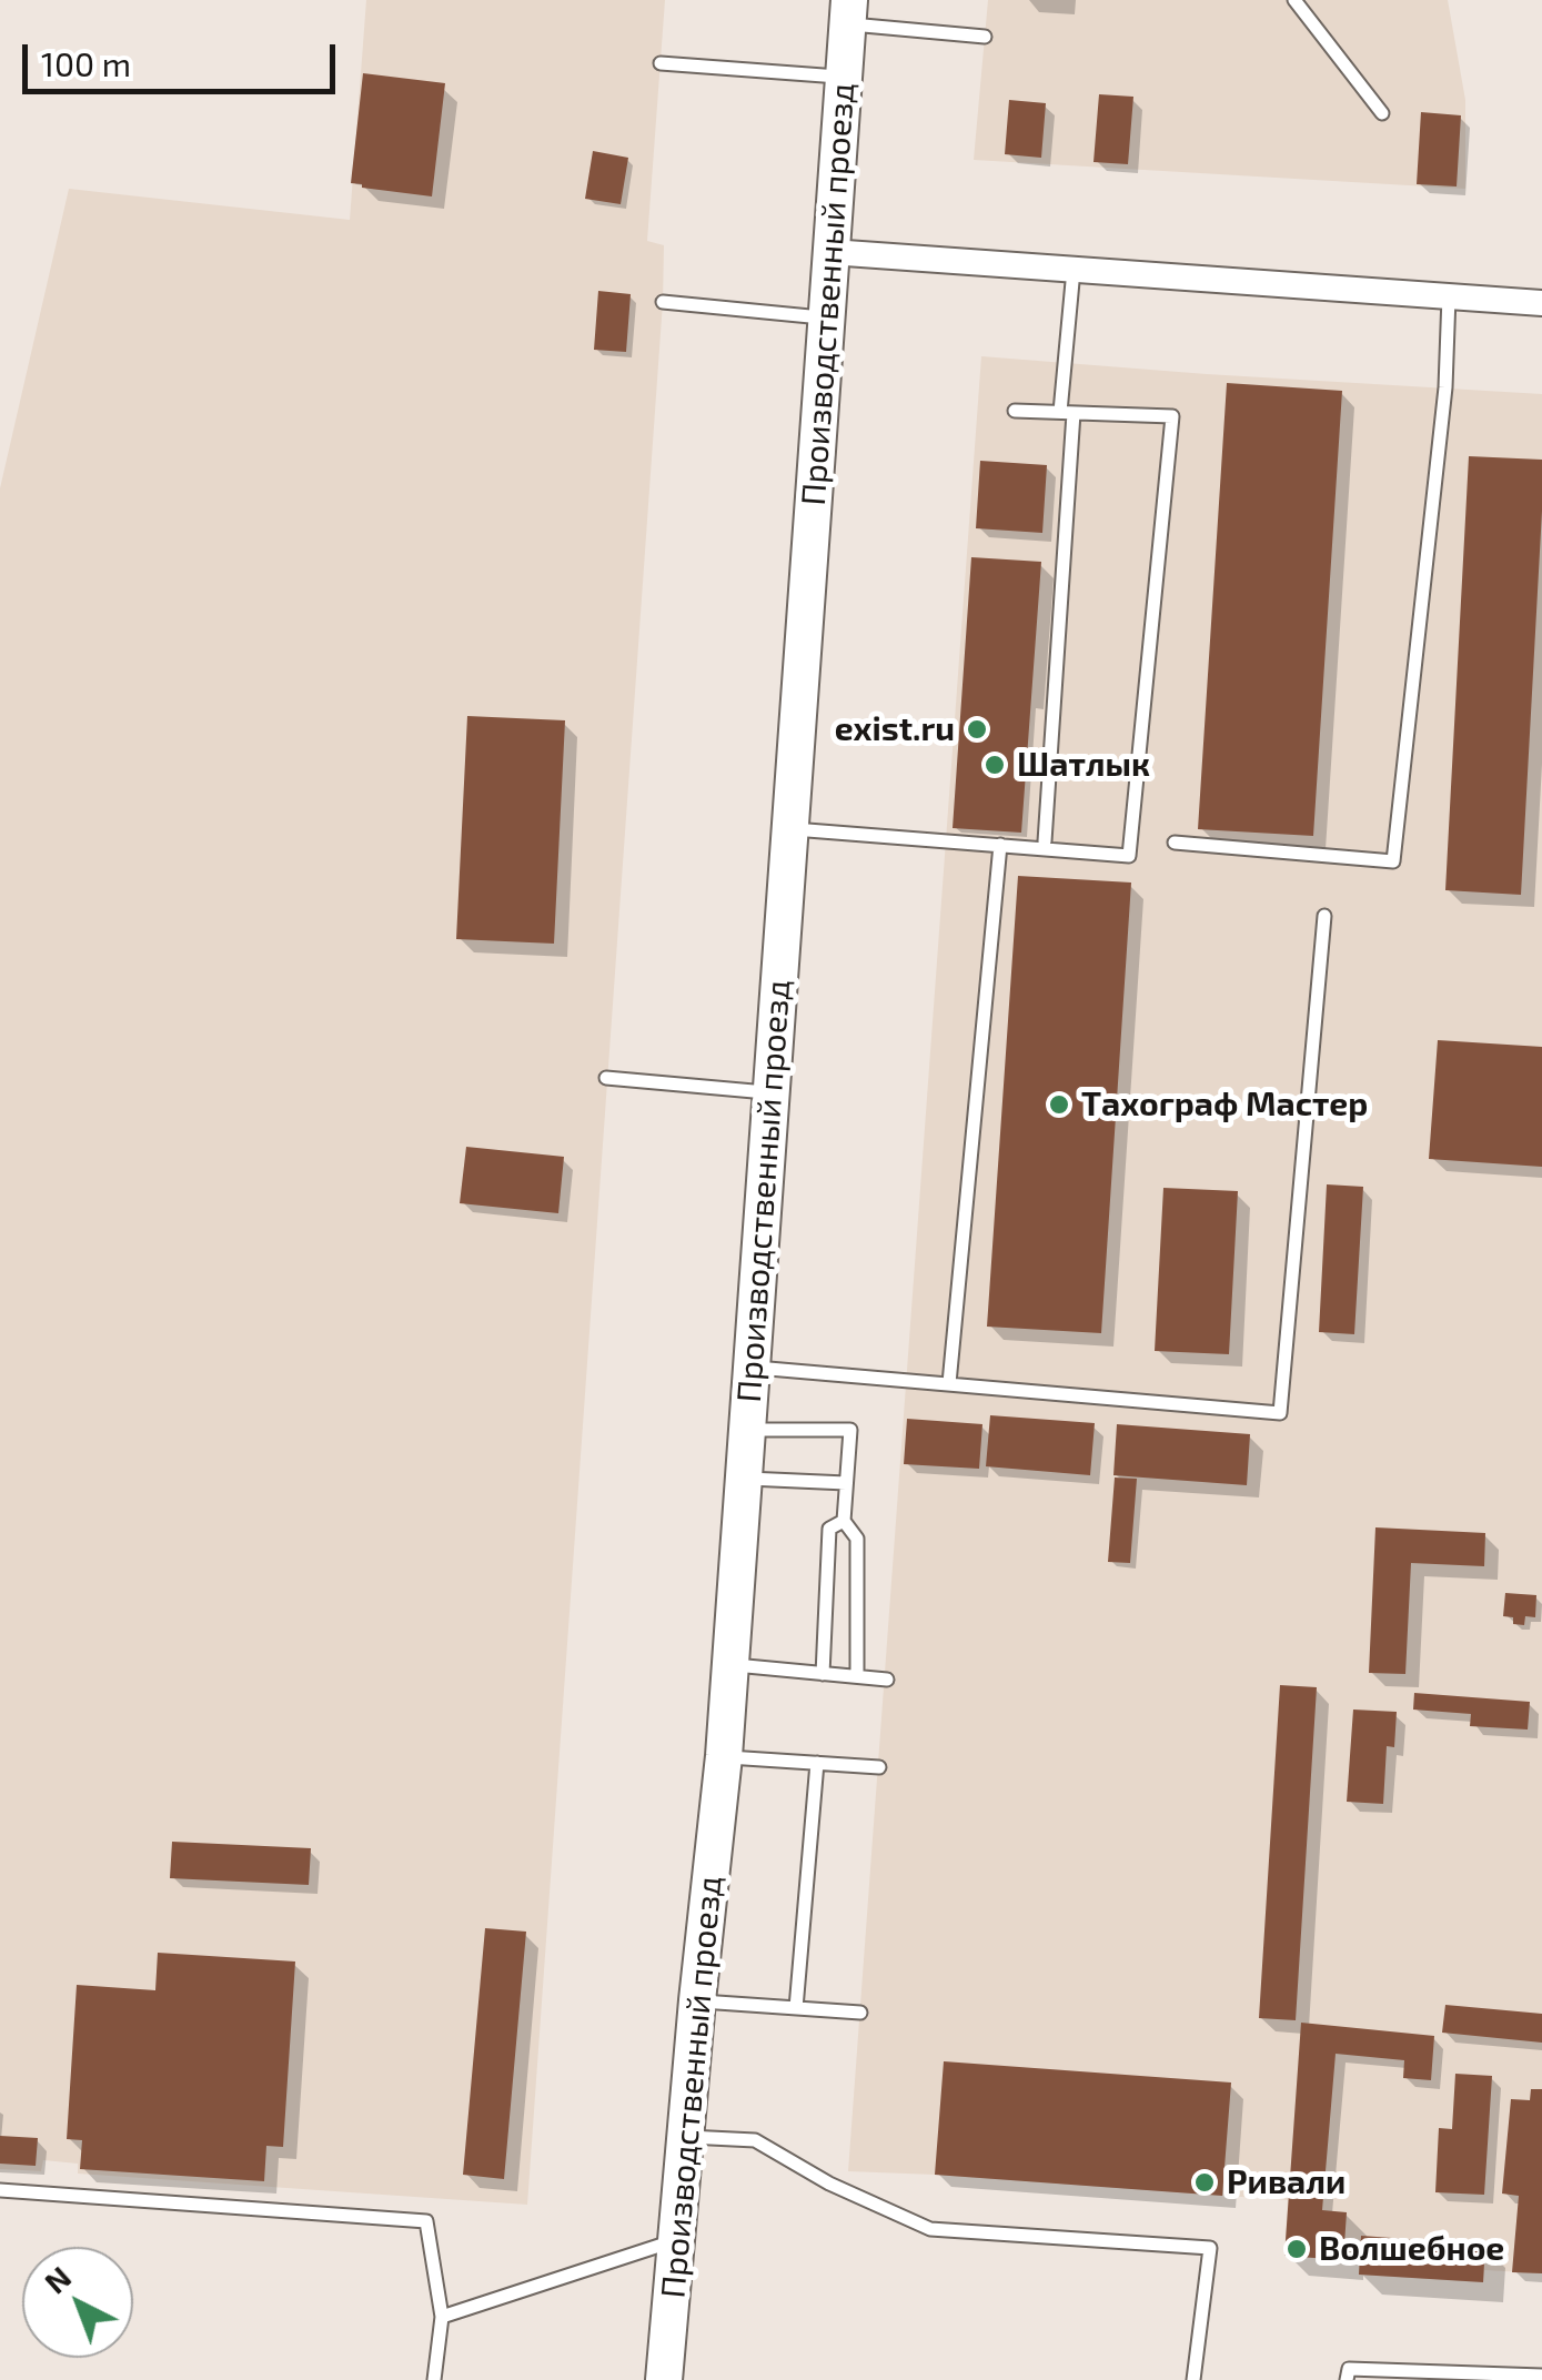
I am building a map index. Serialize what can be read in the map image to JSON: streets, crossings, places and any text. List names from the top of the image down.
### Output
{
  "streets": {
    "street": ["Производственный проезд"]
  },
  "places": [
    "exist.ru",
    "Шатлык",
    "Тахограф Мастер",
    "Ривали",
    "Волшебное"
  ],
  "scale_bar": "100 m",
  "north": "top left"
}
